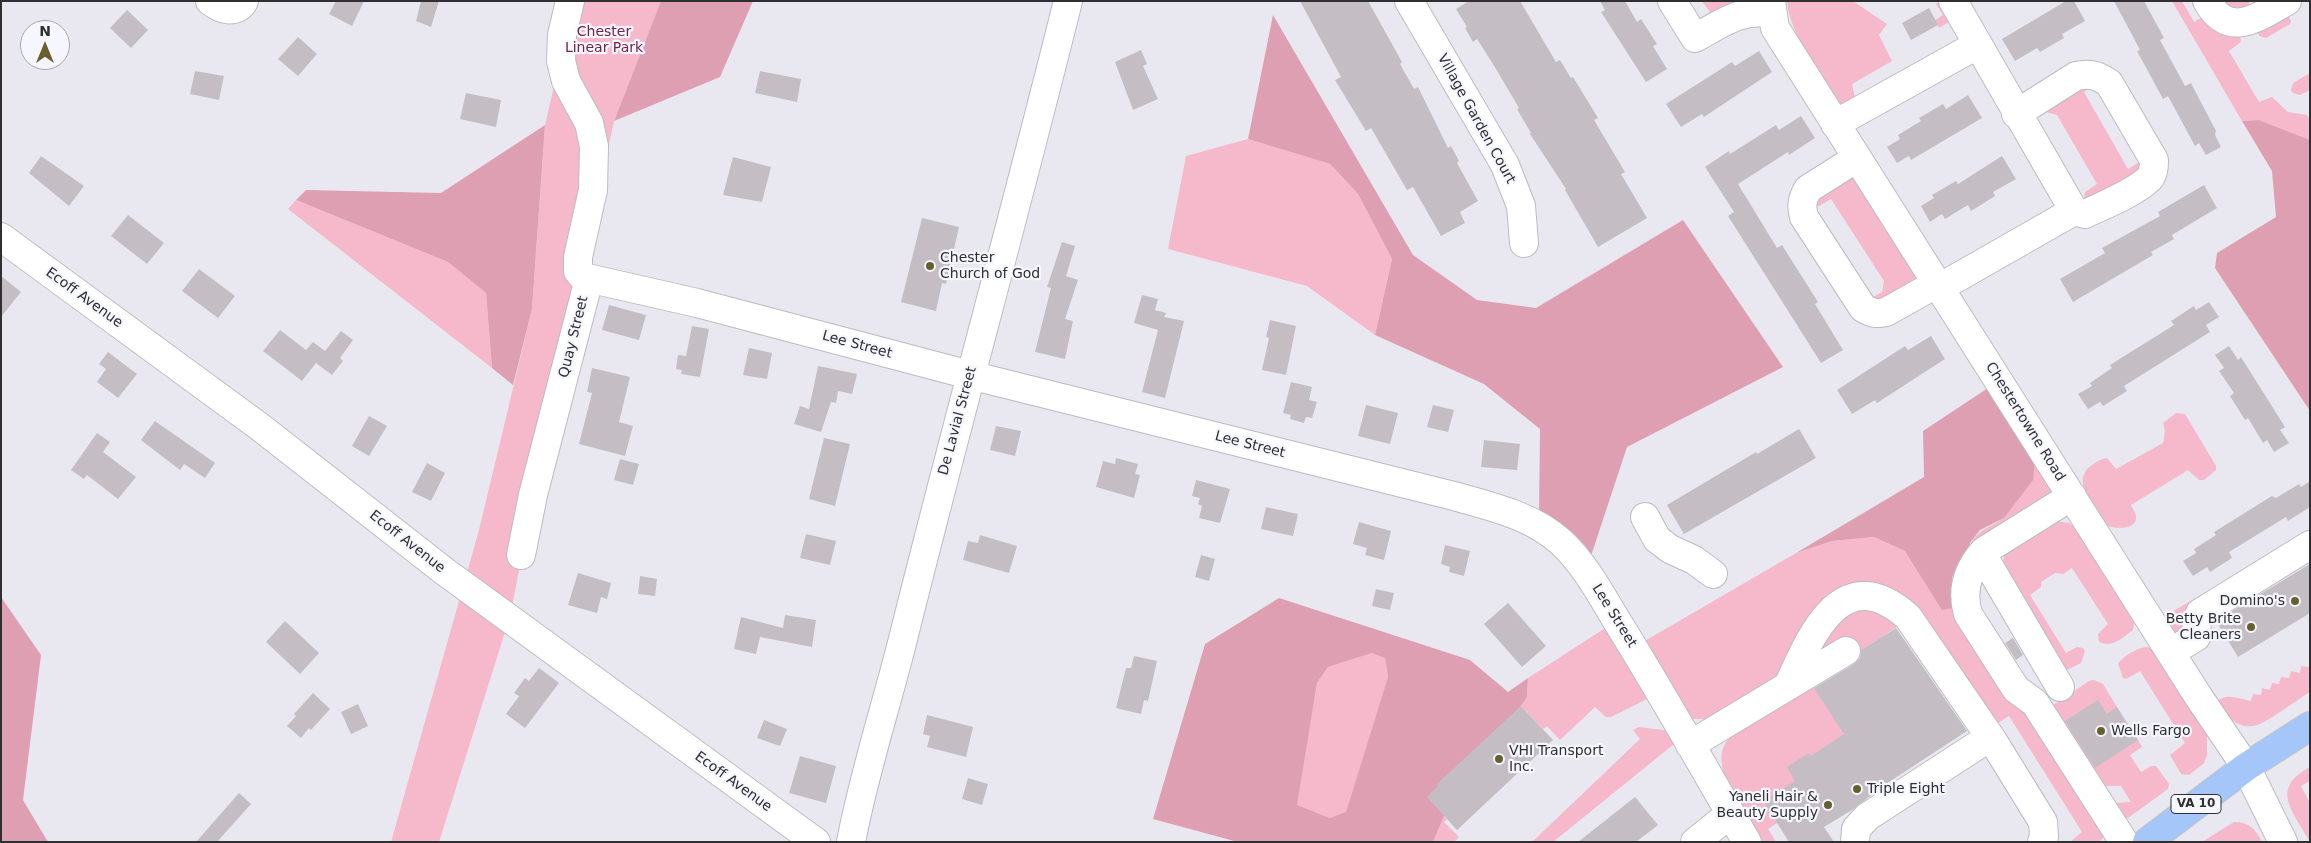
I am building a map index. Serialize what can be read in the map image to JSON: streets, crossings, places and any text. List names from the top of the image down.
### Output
{
  "streets": {
    "main road": ["VA 10"],
    "street": [
      "Village Garden Court",
      "Ecoff Avenue",
      "Quay Street",
      "Lee Street",
      "De Lavial Street",
      "Chestertowne Road"
    ]
  },
  "crossings": [
    ["Quay Street", "Lee Street"],
    ["Lee Street", "De Lavial Street"],
    ["Chestertowne Road", "VA 10"]
  ],
  "parks": ["Chester Linear Park"],
  "places": [
    "Chester Church of God",
    "Domino's",
    "Betty Brite Cleaners",
    "Wells Fargo",
    "VHI Transport Inc.",
    "Triple Eight",
    "Yaneli Hair & Beauty Supply"
  ],
  "north": "top"
}
